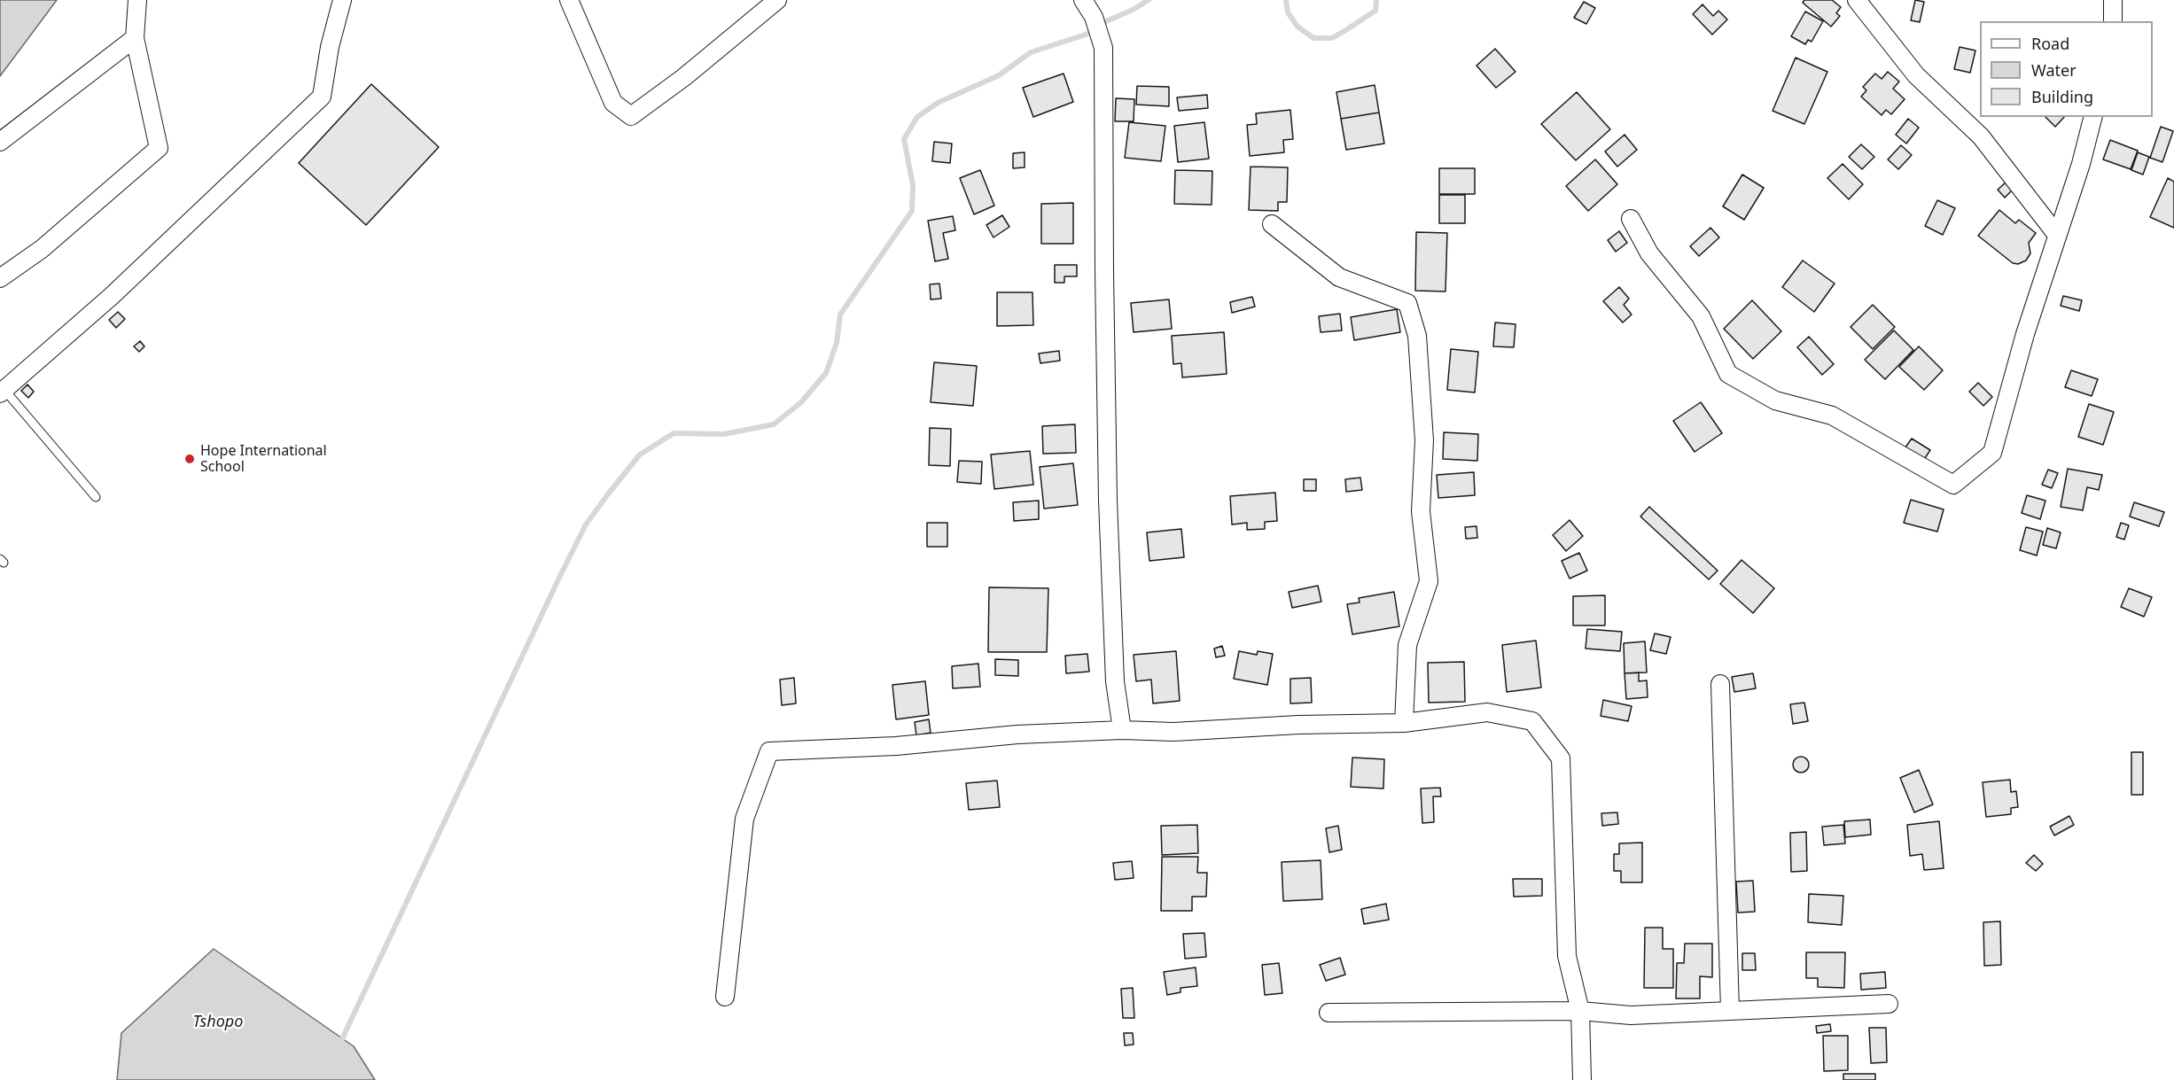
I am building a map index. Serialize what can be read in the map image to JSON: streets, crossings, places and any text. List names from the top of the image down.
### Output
{
  "water": ["Tshopo"],
  "places": ["Hope International School"],
  "legend": ["Road", "Water", "Building"]
}
